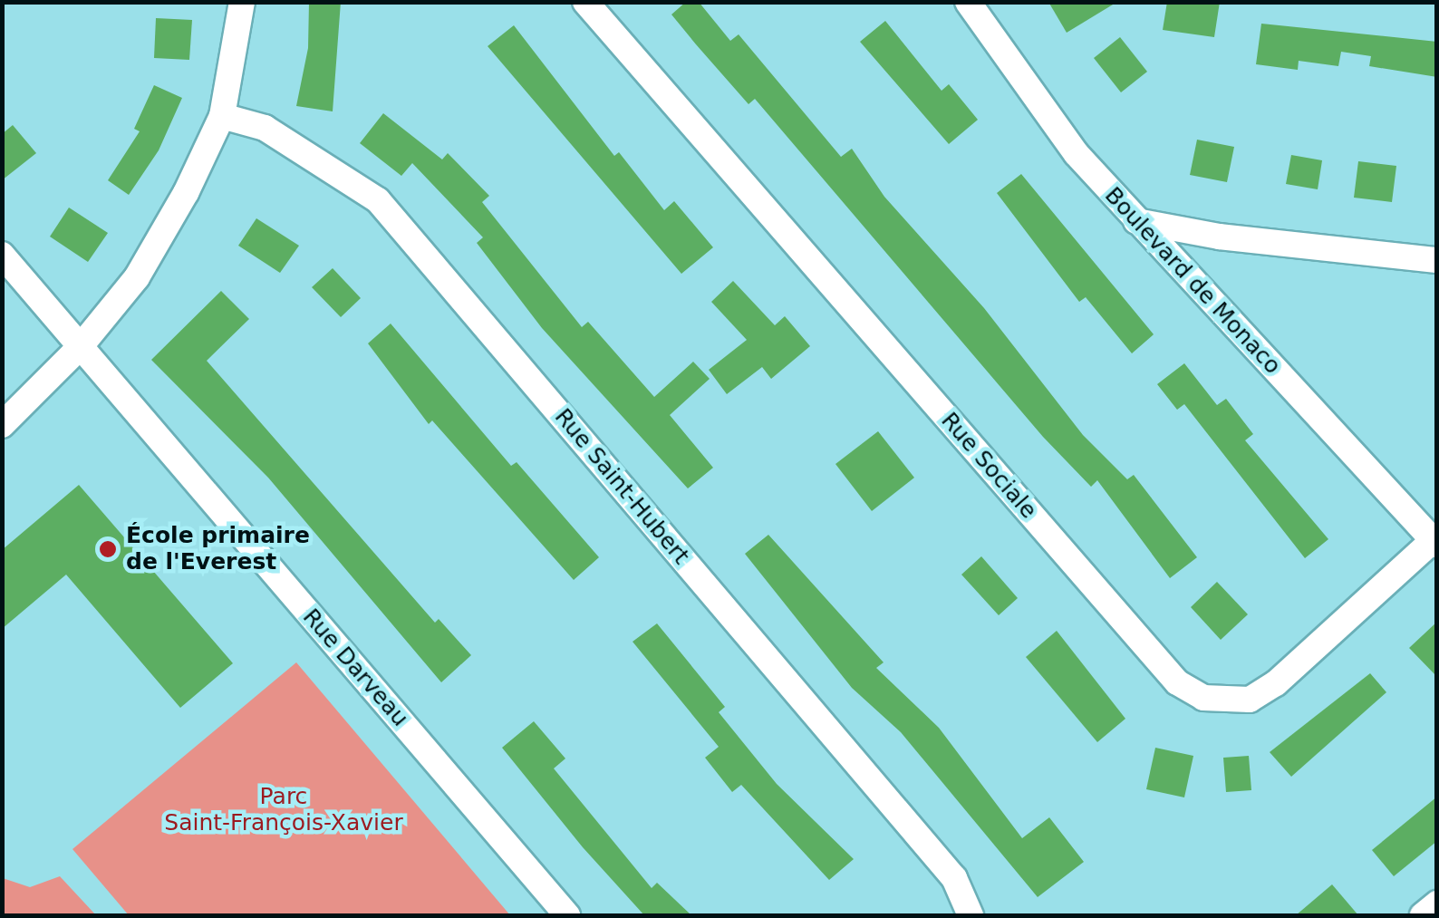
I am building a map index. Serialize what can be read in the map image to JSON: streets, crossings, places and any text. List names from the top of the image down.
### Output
{
  "streets": {
    "street": [
      "Boulevard de Monaco",
      "Rue Sociale",
      "Rue Saint-Hubert",
      "Rue Darveau"
    ]
  },
  "crossings": [
    ["Boulevard de Monaco", "Rue Sociale"]
  ],
  "parks": ["Parc Saint-François-Xavier"],
  "places": ["École primaire de l'Everest"]
}
